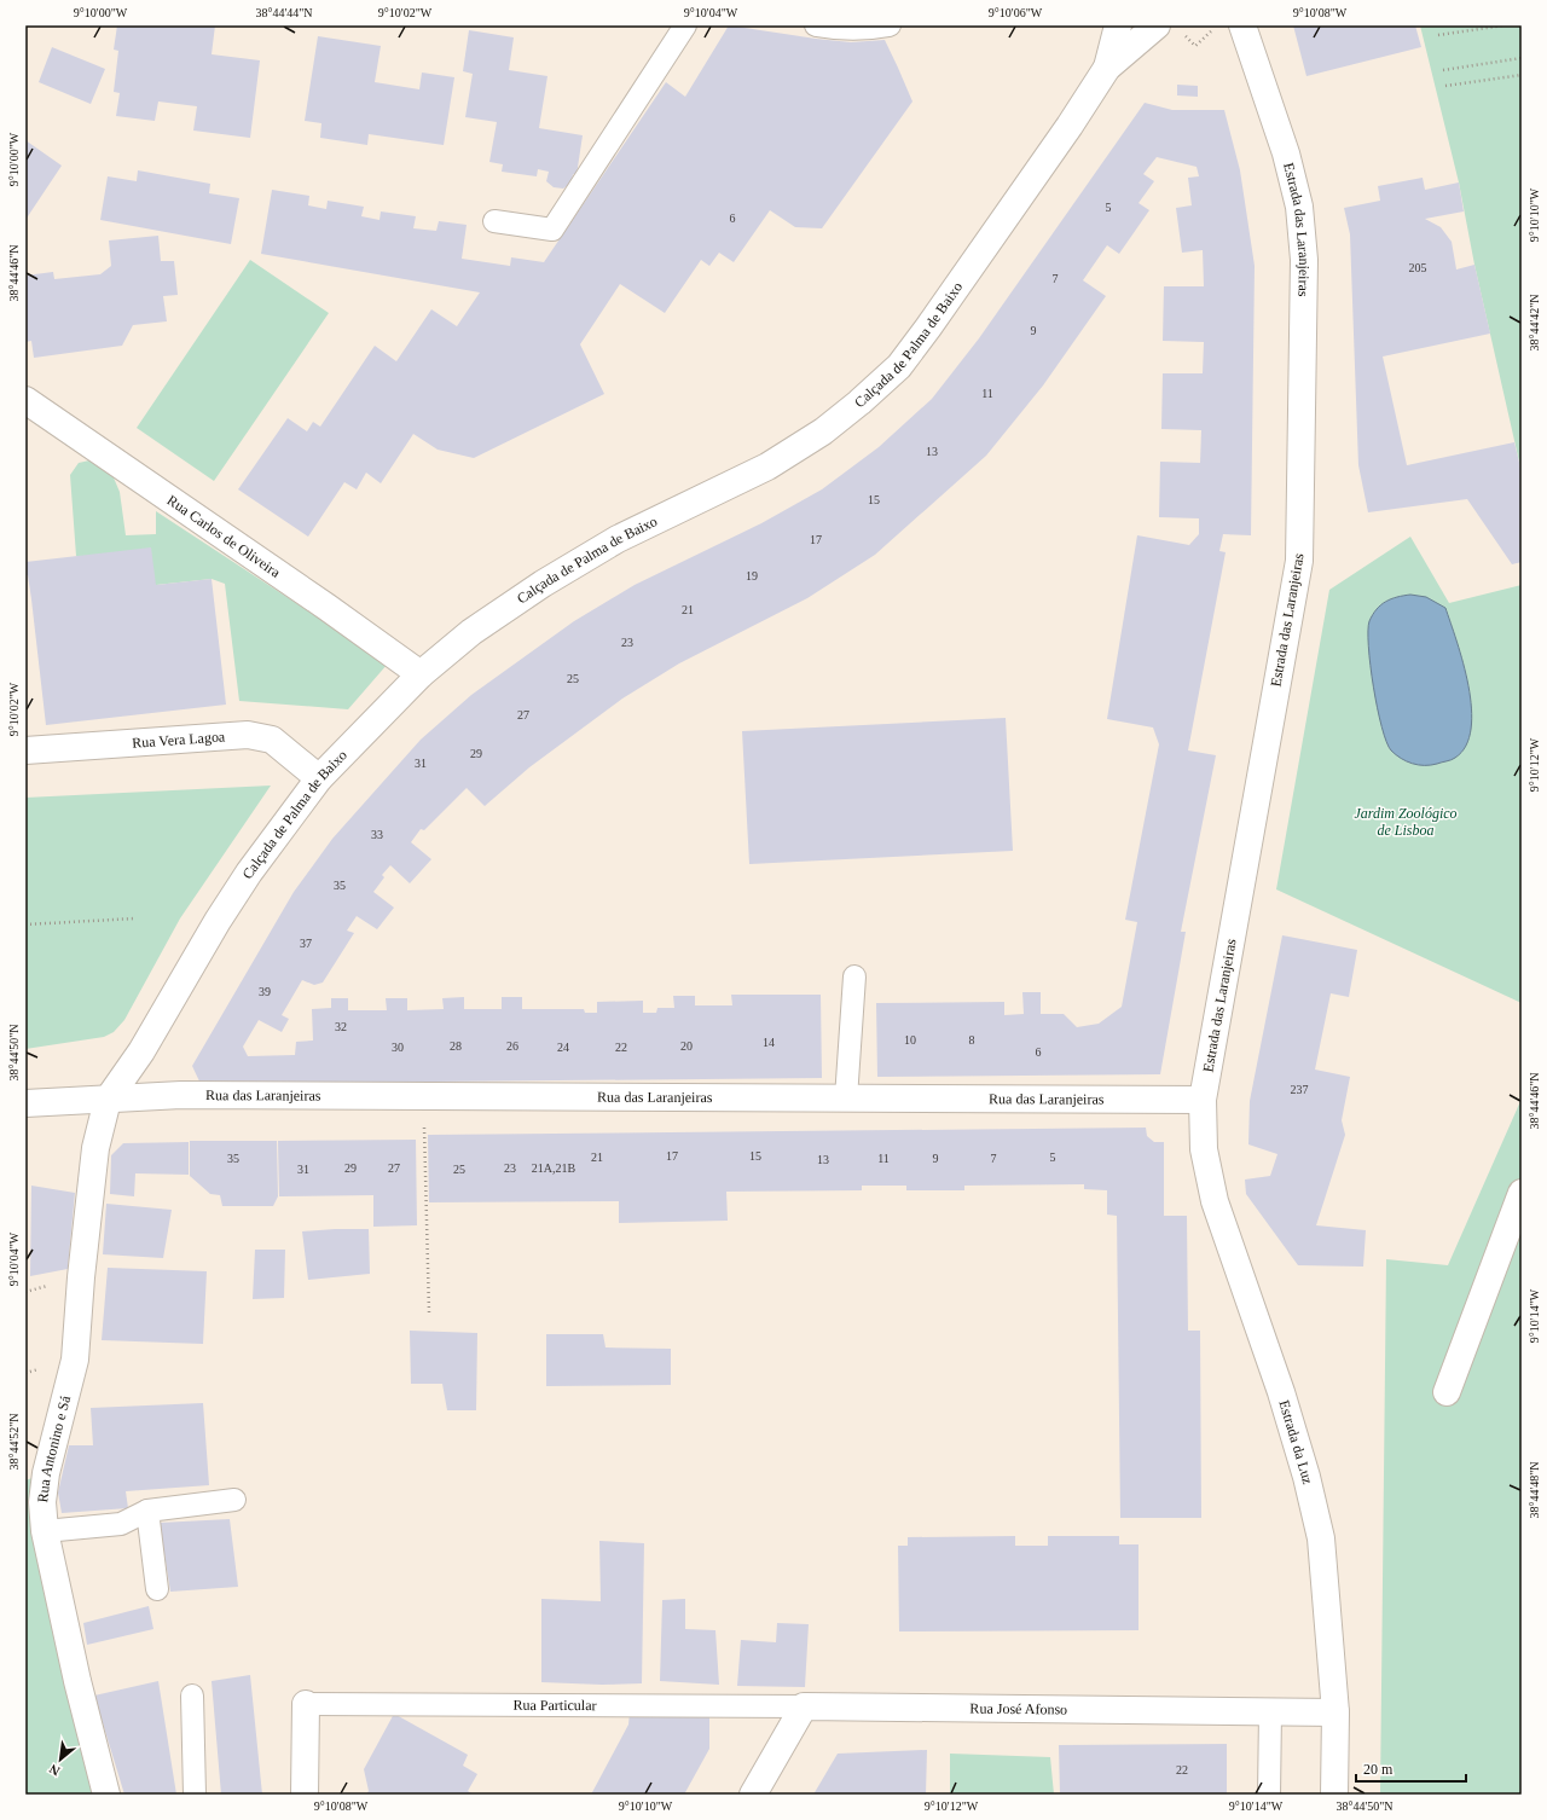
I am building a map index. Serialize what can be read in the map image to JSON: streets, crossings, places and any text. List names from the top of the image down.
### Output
{
  "streets": {
    "street": [
      "Estrada das Laranjeiras",
      "Calçada de Palma de Baixo",
      "Rua Carlos de Oliveira",
      "Rua Vera Lagoa",
      "Rua das Laranjeiras",
      "Estrada da Luz",
      "Rua Antonino e Sá",
      "Rua José Afonso"
    ],
    "lane": ["Rua Particular"]
  },
  "crossings": [
    ["Estrada das Laranjeiras", "Rua das Laranjeiras"],
    ["Estrada das Laranjeiras", "Estrada da Luz"],
    ["Calçada de Palma de Baixo", "Rua Carlos de Oliveira"],
    ["Calçada de Palma de Baixo", "Rua Vera Lagoa"],
    ["Calçada de Palma de Baixo", "Rua das Laranjeiras"],
    ["Calçada de Palma de Baixo", "Rua Antonino e Sá"],
    ["Rua das Laranjeiras", "Estrada da Luz"],
    ["Rua das Laranjeiras", "Rua Antonino e Sá"],
    ["Estrada da Luz", "Rua José Afonso"],
    ["Rua Particular", "Rua José Afonso"]
  ],
  "parks": ["Jardim Zoológico de Lisboa"],
  "house_numbers": [
    "5",
    "6",
    "205",
    "7",
    "9",
    "11",
    "13",
    "15",
    "17",
    "19",
    "21",
    "23",
    "25",
    "27",
    "29",
    "31",
    "33",
    "35",
    "37",
    "39",
    "32",
    "10",
    "8",
    "14",
    "28",
    "26",
    "20",
    "30",
    "24",
    "22",
    "6",
    "237",
    "17",
    "15",
    "21",
    "5",
    "35",
    "11",
    "9",
    "7",
    "13",
    "29",
    "27",
    "23",
    "21A,21B",
    "31",
    "25",
    "22"
  ],
  "scale_bar": "20 m",
  "north": "bottom left",
  "coordinates": [
    "9°10'00\"W",
    "38°44'44\"N",
    "9°10'02\"W",
    "9°10'04\"W",
    "9°10'06\"W",
    "9°10'08\"W",
    "9°10'10\"W",
    "38°44'46\"N",
    "38°44'42\"N",
    "9°10'12\"W",
    "38°44'50\"N",
    "9°10'14\"W",
    "38°44'52\"N",
    "38°44'48\"N"
  ]
}
